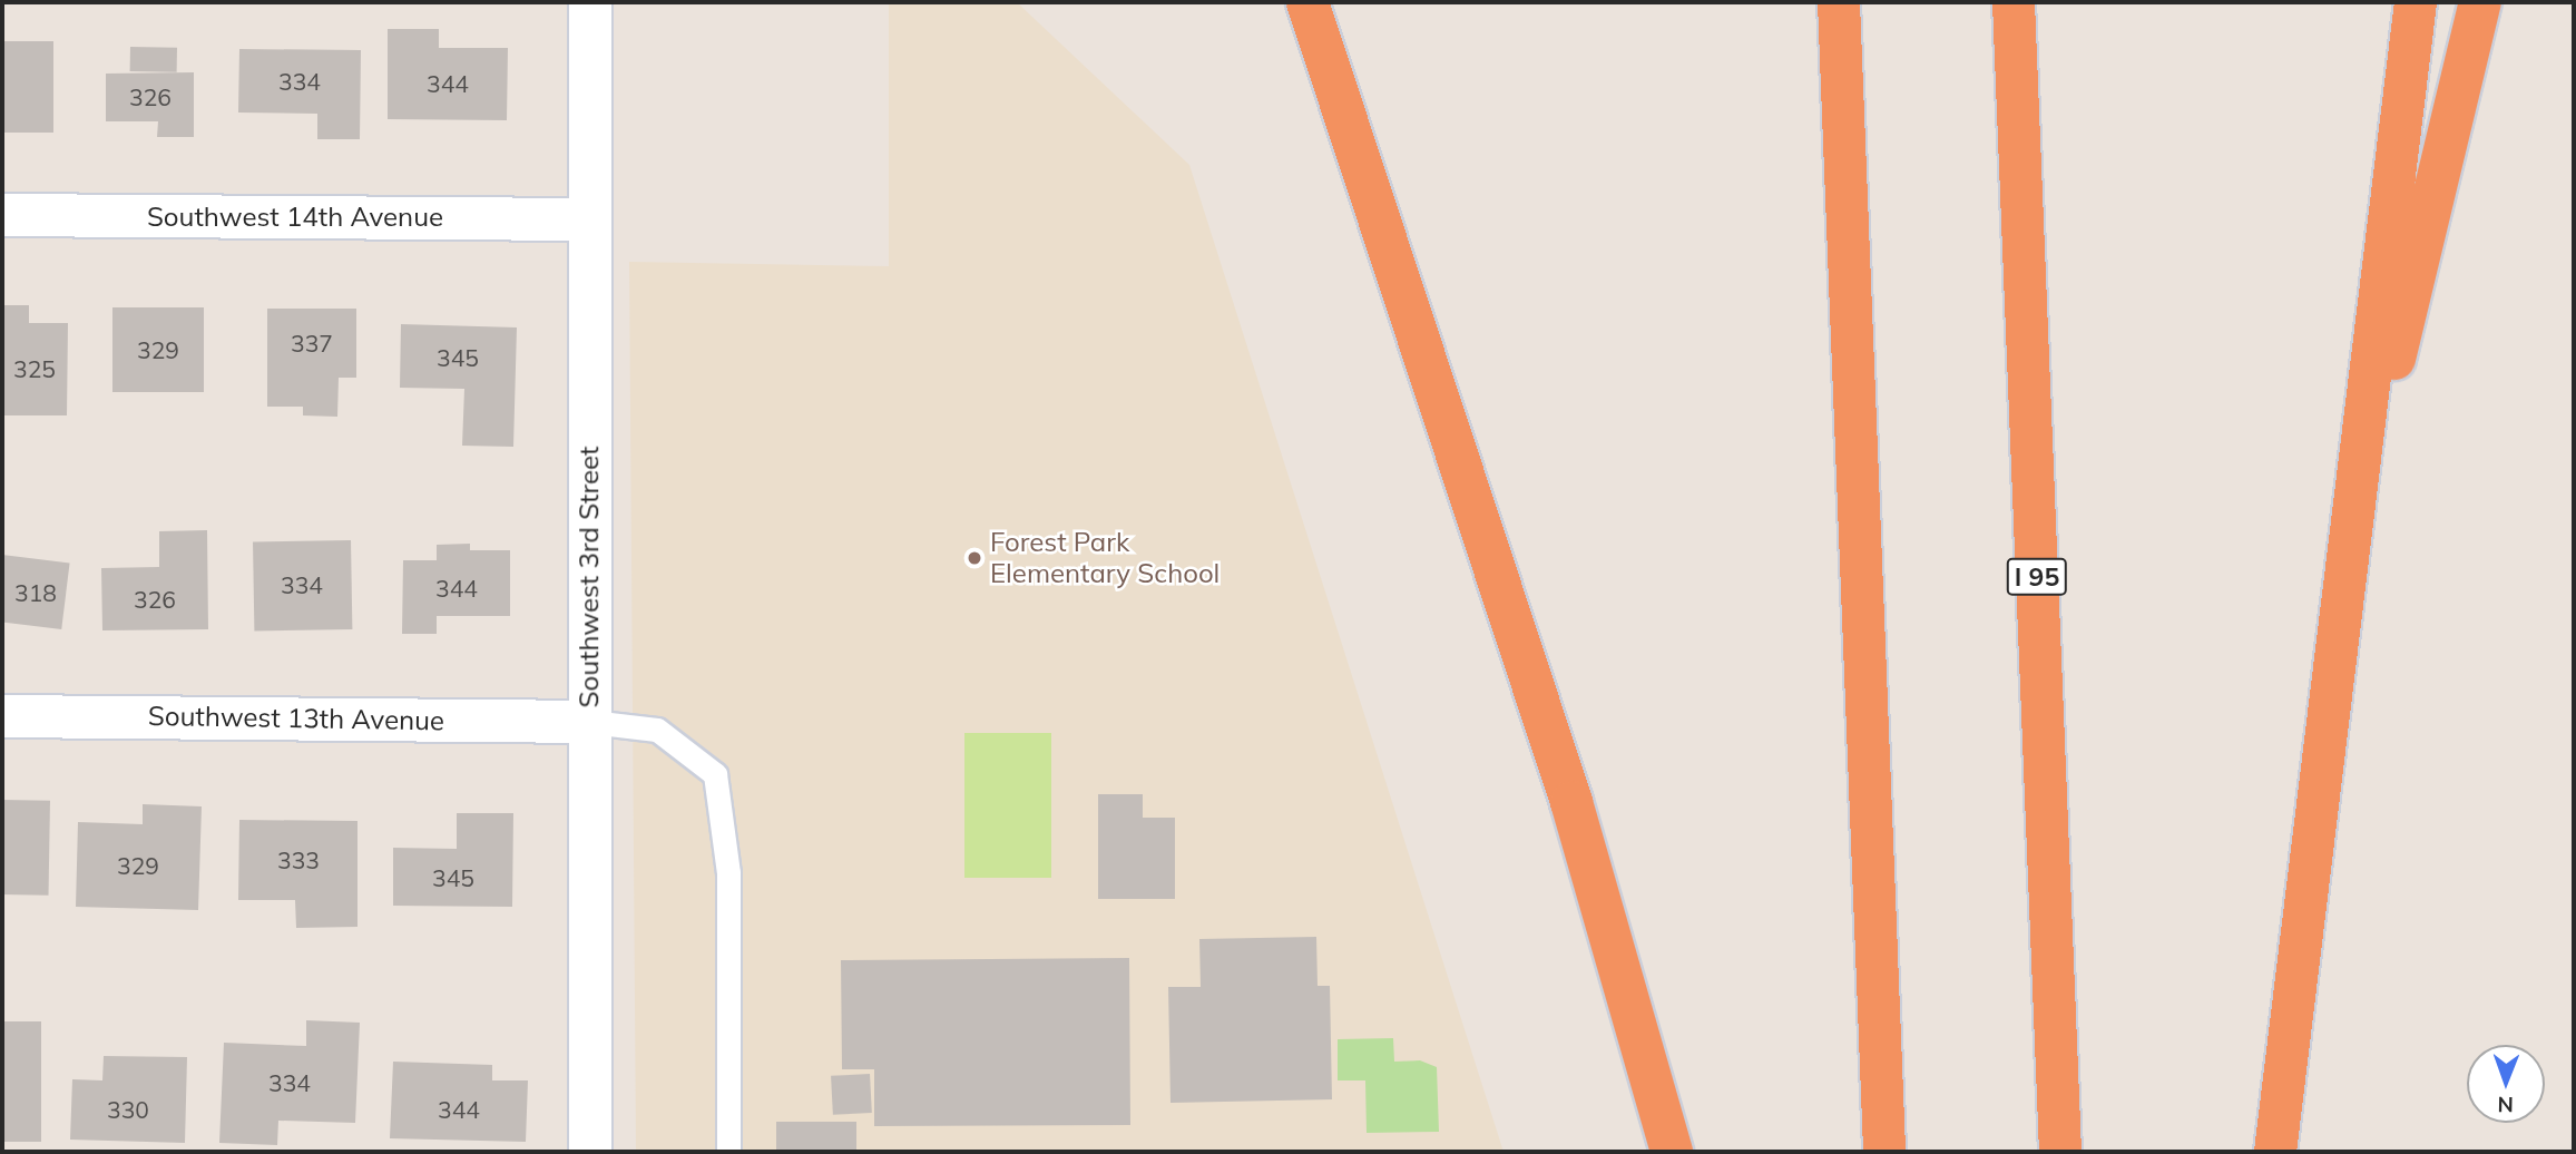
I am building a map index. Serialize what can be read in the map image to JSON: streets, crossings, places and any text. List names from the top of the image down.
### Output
{
  "streets": {
    "highway": ["I 95"],
    "street": ["Southwest 14th Avenue", "Southwest 3rd Street", "Southwest 13th Avenue"]
  },
  "crossings": [
    ["Southwest 14th Avenue", "Southwest 3rd Street"],
    ["Southwest 3rd Street", "Southwest 13th Avenue"]
  ],
  "places": ["Forest Park Elementary School"],
  "house_numbers": [
    "334",
    "344",
    "326",
    "337",
    "329",
    "345",
    "325",
    "334",
    "344",
    "318",
    "326",
    "333",
    "329",
    "345",
    "334",
    "330",
    "344"
  ],
  "north": "bottom"
}
